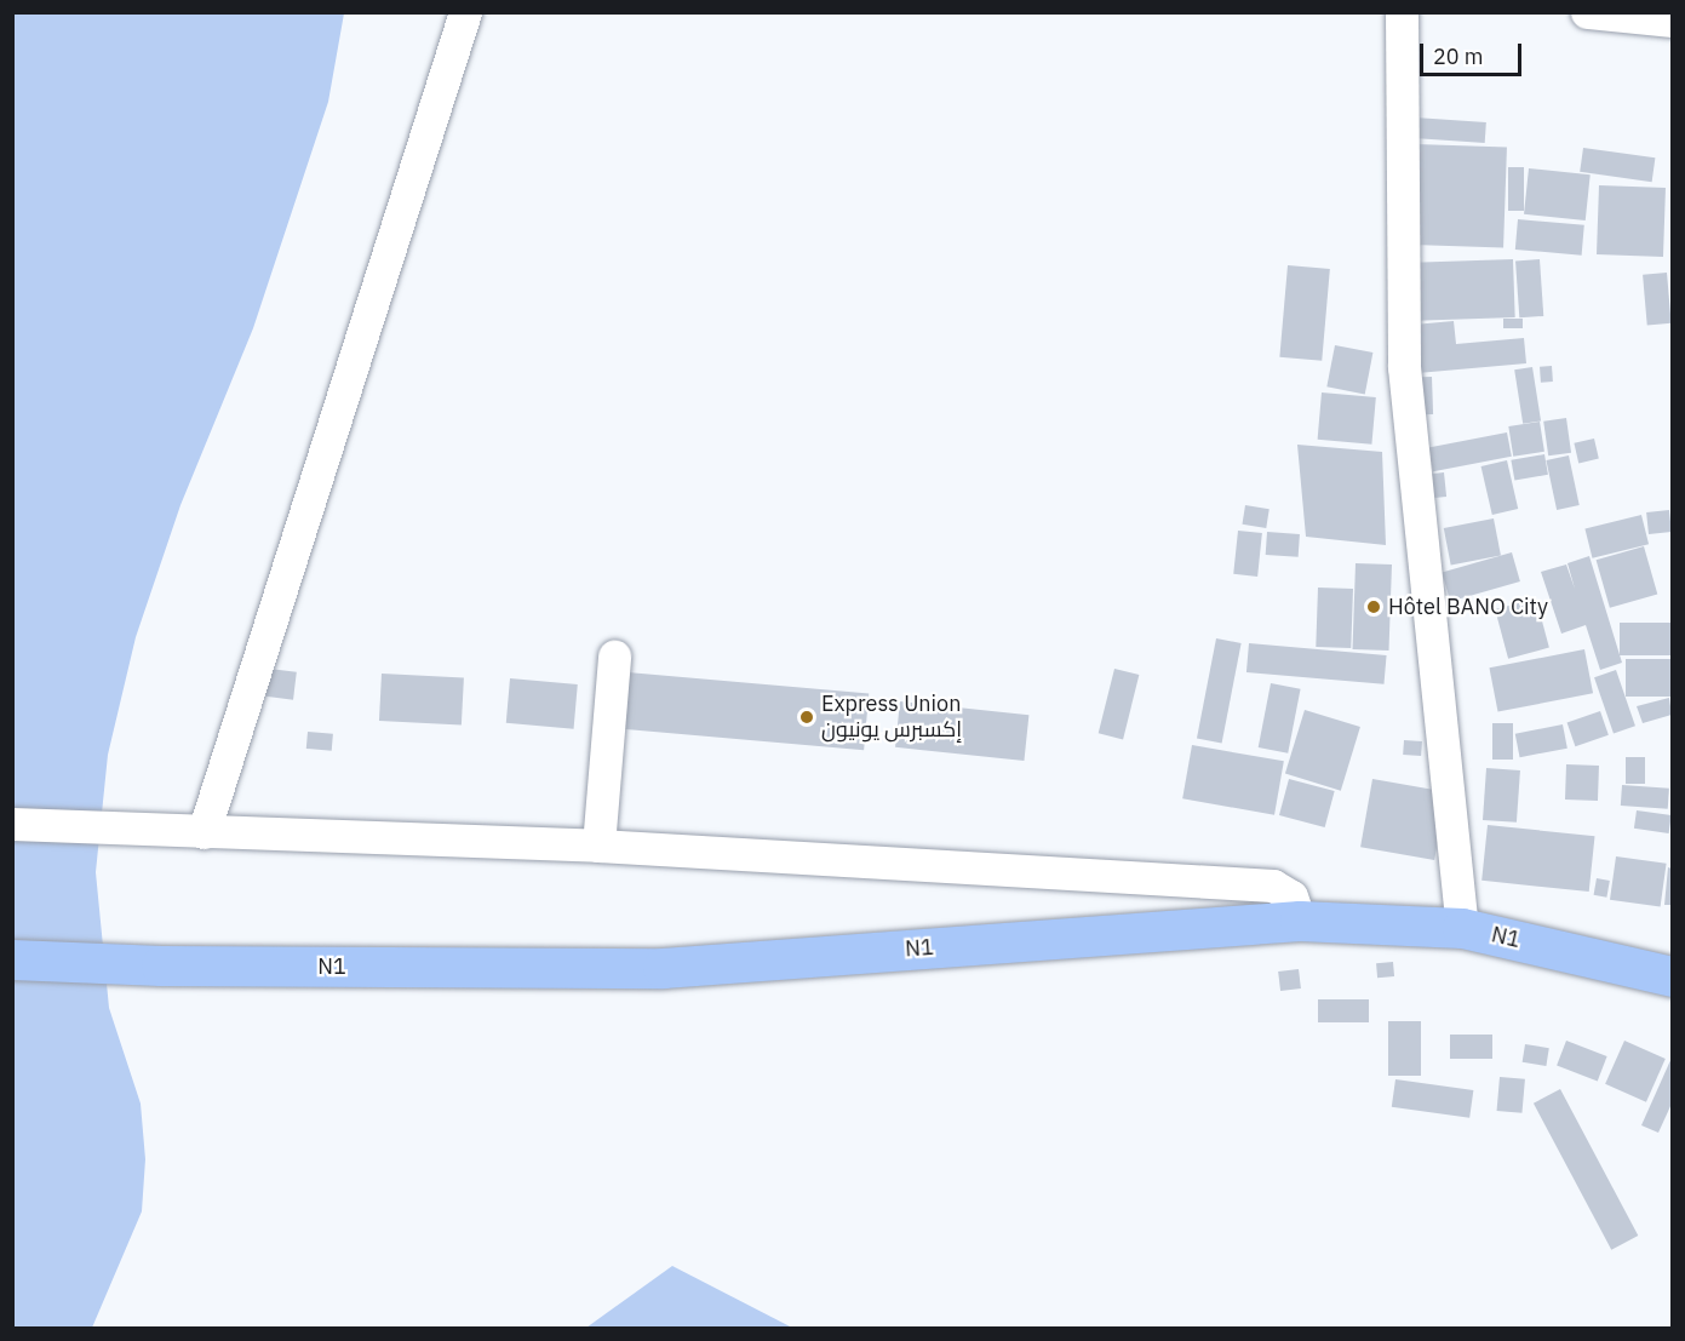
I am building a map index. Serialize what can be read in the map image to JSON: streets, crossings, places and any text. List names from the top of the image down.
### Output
{
  "streets": {
    "highway": ["N1"]
  },
  "places": ["Hôtel BANO City", "Express Union إكسبرس يونيون"],
  "scale_bar": "20 m"
}
